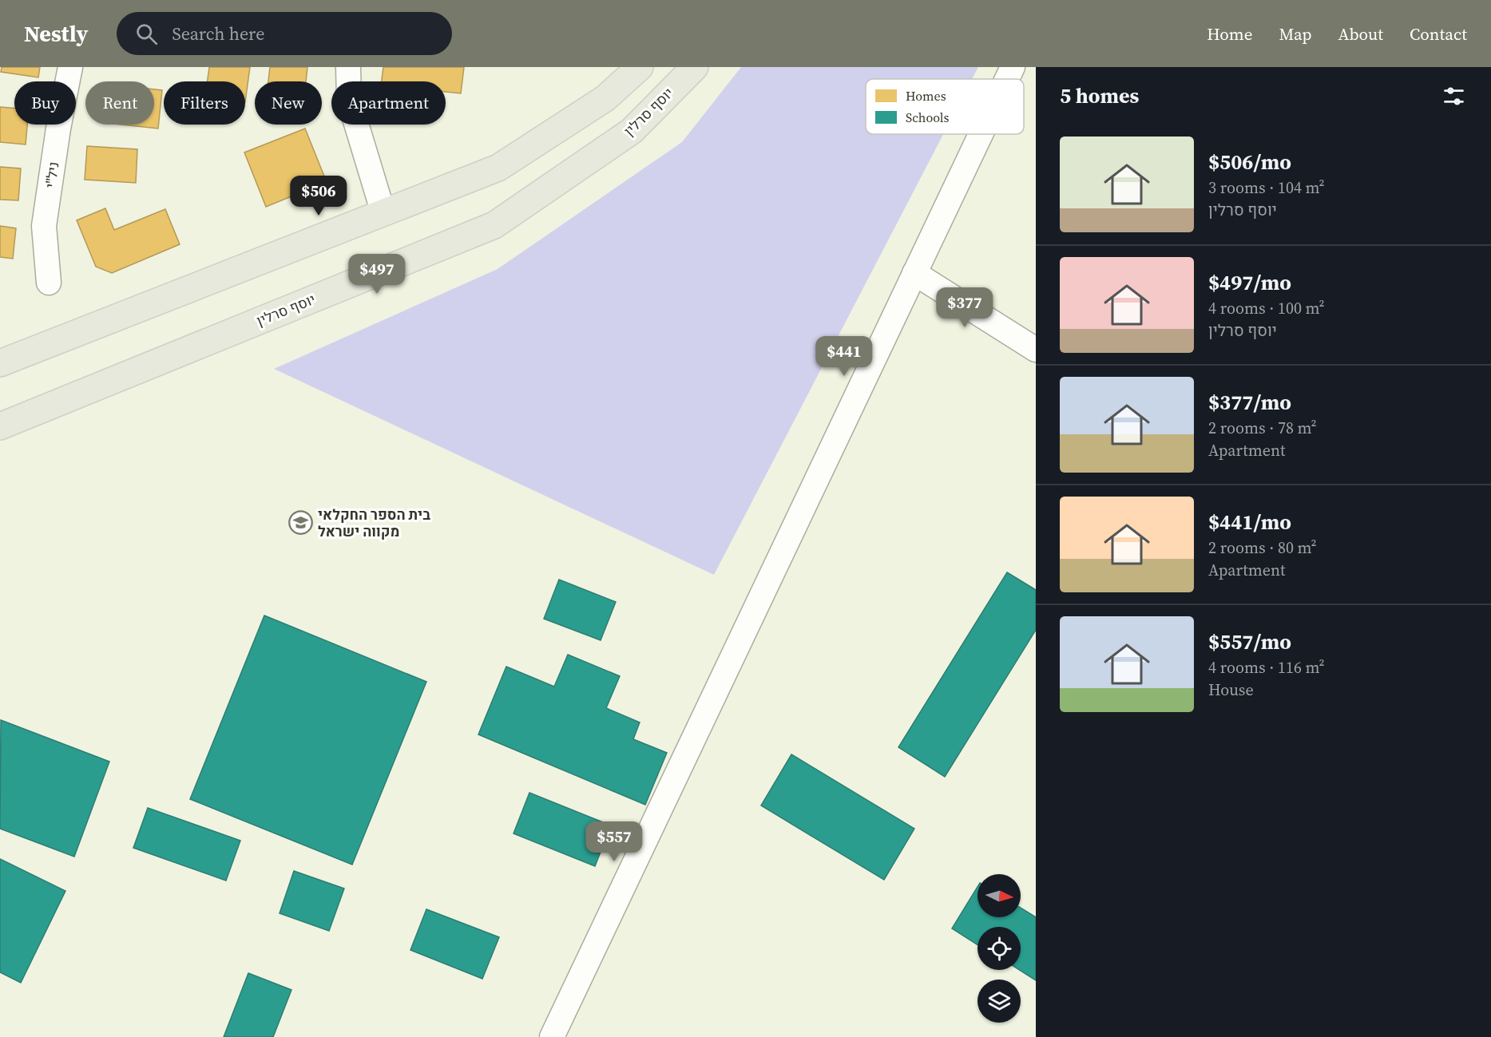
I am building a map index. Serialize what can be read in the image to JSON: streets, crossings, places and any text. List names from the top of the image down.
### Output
{
  "streets": {
    "main road": ["יוסף סרלין"],
    "street": ["ניל\"י"]
  },
  "places": {
    "school or university": ["בית הספר החקלאי מקווה ישראל"]
  },
  "legend": ["Homes", "Schools"],
  "north": "right",
  "page": {
    "header": "Nestly",
    "search": "Search here",
    "nav": [
      "Home",
      "Map",
      "About",
      "Contact"
    ],
    "heading": "5 homes",
    "chip": [
      "Buy",
      "Rent",
      "Filters",
      "New",
      "Apartment"
    ],
    "list": [
      {
        "name": "$506/mo",
        "note": "3 rooms · 104 m² · יוסף סרלין"
      },
      {
        "name": "$497/mo",
        "note": "4 rooms · 100 m² · יוסף סרלין"
      },
      {
        "name": "$377/mo",
        "note": "2 rooms · 78 m² · Apartment"
      },
      {
        "name": "$441/mo",
        "note": "2 rooms · 80 m² · Apartment"
      },
      {
        "name": "$557/mo",
        "note": "4 rooms · 116 m² · House"
      }
    ],
    "price": [
      "$506",
      "$497",
      "$377",
      "$441",
      "$557"
    ]
  }
}
